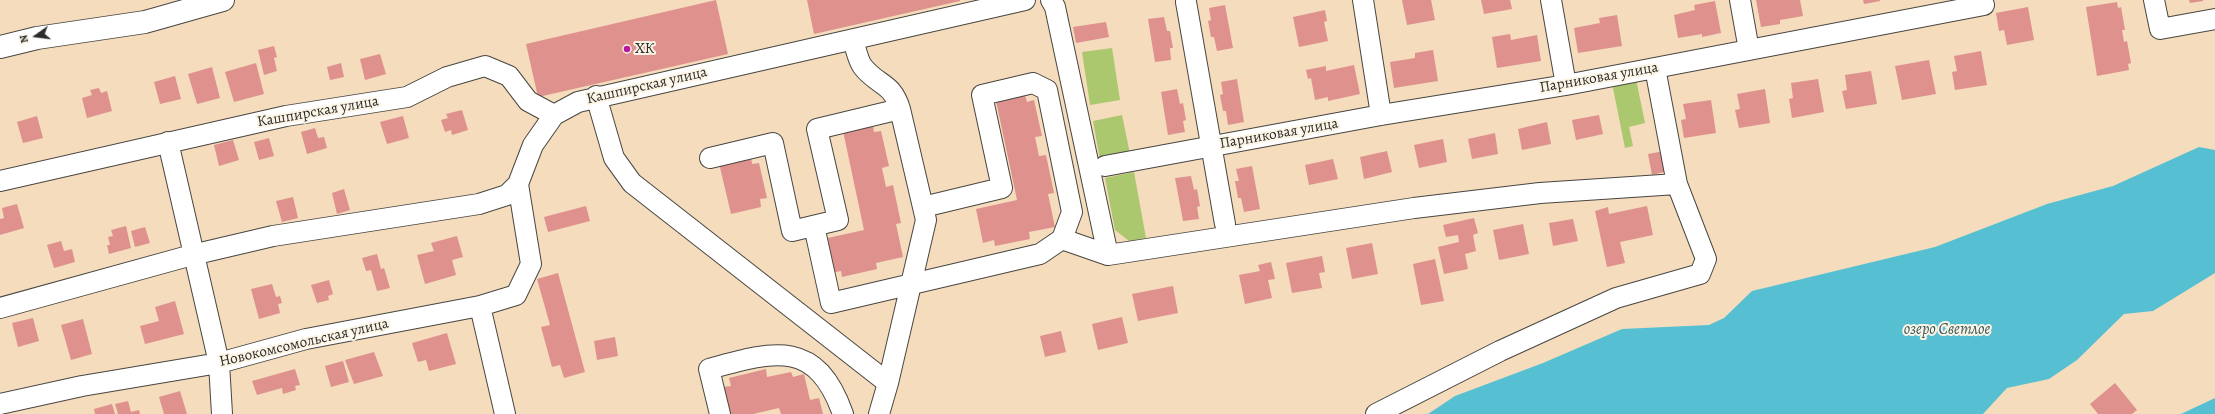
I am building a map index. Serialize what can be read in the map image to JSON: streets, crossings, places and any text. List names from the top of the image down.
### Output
{
  "streets": {
    "street": ["Парниковая улица", "Кашпирская улица", "Новокомсомольская улица"]
  },
  "water": ["озеро Светлое"],
  "places": ["ХК"],
  "north": "left"
}
